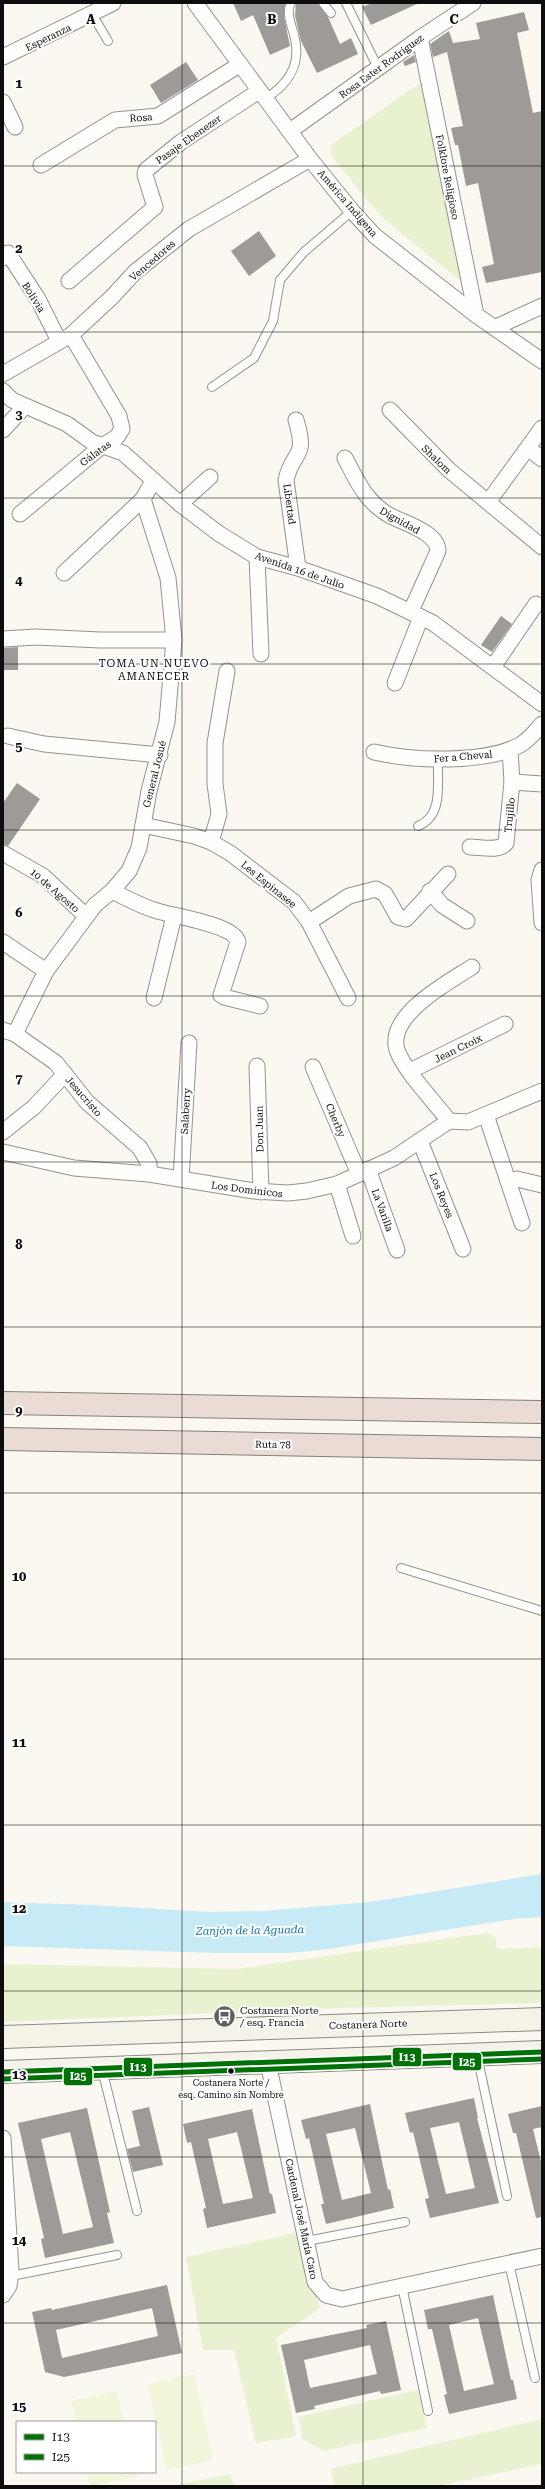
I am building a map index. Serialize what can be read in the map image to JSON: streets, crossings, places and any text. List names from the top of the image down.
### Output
{
  "streets": {
    "highway": ["Ruta 78"],
    "street": [
      "Esperanza",
      "Rosa Ester Rodríguez",
      "Rosa",
      "Pasaje Ebenezer",
      "Folklore Religioso",
      "América Indígena",
      "Vencedores",
      "Bolivia",
      "Gálatas",
      "Shalom",
      "Libertad",
      "Dignidad",
      "Avenida 16 de Julio",
      "Fer a Cheval",
      "General Josué",
      "Trujillo",
      "Les Espinasee",
      "10 de Agosto",
      "Jean Croix",
      "Jesucristo",
      "Salaberry",
      "Cherby",
      "Don Juan",
      "Los Dominicos",
      "Los Reyes",
      "La Varilla",
      "Costanera Norte",
      "Cardenal José María Caro"
    ]
  },
  "crossings": [
    ["Rosa Ester Rodríguez", "Folklore Religioso"],
    ["Rosa Ester Rodríguez", "América Indígena"],
    ["Rosa", "América Indígena"],
    ["Pasaje Ebenezer", "América Indígena"],
    ["Folklore Religioso", "América Indígena"],
    ["América Indígena", "Vencedores"],
    ["Vencedores", "Bolivia"],
    ["Vencedores", "Gálatas"],
    ["Bolivia", "Gálatas"],
    ["Gálatas", "Avenida 16 de Julio"],
    ["Libertad", "Avenida 16 de Julio"],
    ["Dignidad", "Avenida 16 de Julio"],
    ["Fer a Cheval", "Trujillo"],
    ["General Josué", "Les Espinasee"],
    ["General Josué", "10 de Agosto"],
    ["General Josué", "Jesucristo"],
    ["Jesucristo", "Los Dominicos"],
    ["Salaberry", "Los Dominicos"],
    ["Cherby", "Los Dominicos"],
    ["Cherby", "La Varilla"],
    ["Don Juan", "Los Dominicos"],
    ["Los Dominicos", "Los Reyes"],
    ["Los Dominicos", "La Varilla"]
  ],
  "districts": ["TOMA UN NUEVO AMANECER"],
  "water": ["Zanjón de la Aguada"],
  "places": {
    "bus stop": ["Costanera Norte / esq. Francia"],
    "other": ["Costanera Norte / esq. Camino sin Nombre"]
  },
  "lines": ["transit line I13", "transit line I25"],
  "legend": ["I13", "I25"],
  "grid": {
    "columns": ["A", "B", "C"],
    "rows": [
      "1",
      "2",
      "3",
      "4",
      "5",
      "6",
      "7",
      "8",
      "9",
      "10",
      "11",
      "12",
      "13",
      "14",
      "15"
    ]
  }
}
